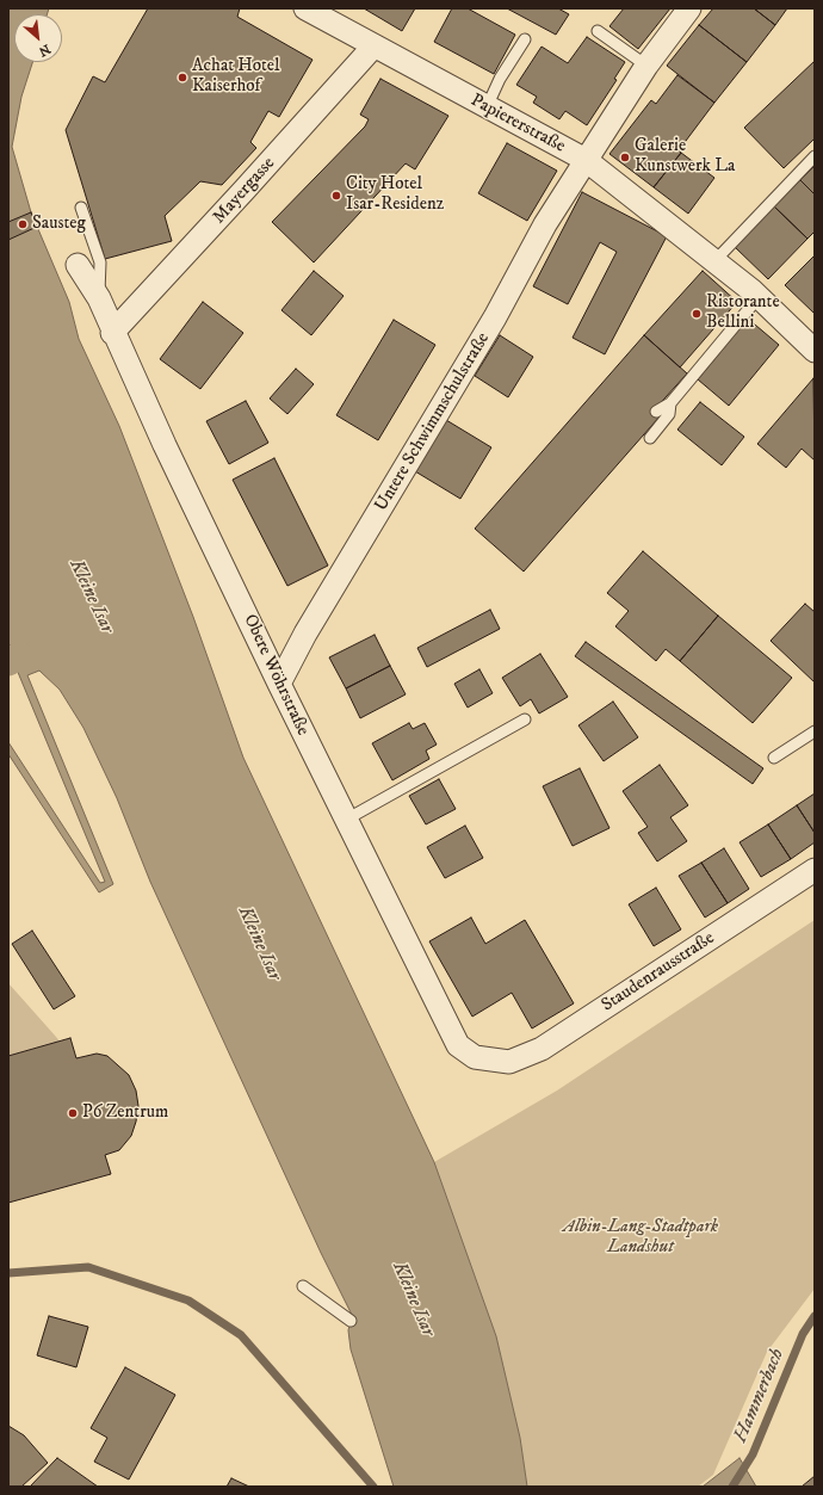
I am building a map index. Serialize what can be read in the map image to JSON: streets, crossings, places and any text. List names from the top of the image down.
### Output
{
  "streets": {
    "street": [
      "Papiererstraße",
      "Mayergasse",
      "Untere Schwimmschulstraße",
      "Obere Wöhrstraße",
      "Staudenrausstraße"
    ]
  },
  "crossings": [
    ["Papiererstraße", "Mayergasse"],
    ["Papiererstraße", "Untere Schwimmschulstraße"],
    ["Mayergasse", "Obere Wöhrstraße"],
    ["Untere Schwimmschulstraße", "Obere Wöhrstraße"],
    ["Obere Wöhrstraße", "Staudenrausstraße"]
  ],
  "water": ["Kleine Isar", "Hammerbach"],
  "parks": ["Albin-Lang-Stadtpark Landshut"],
  "places": [
    "Achat Hotel Kaiserhof",
    "Galerie Kunstwerk La",
    "City Hotel Isar-Residenz",
    "Sausteg",
    "Ristorante Bellini",
    "P6 Zentrum"
  ],
  "north": "bottom right"
}
